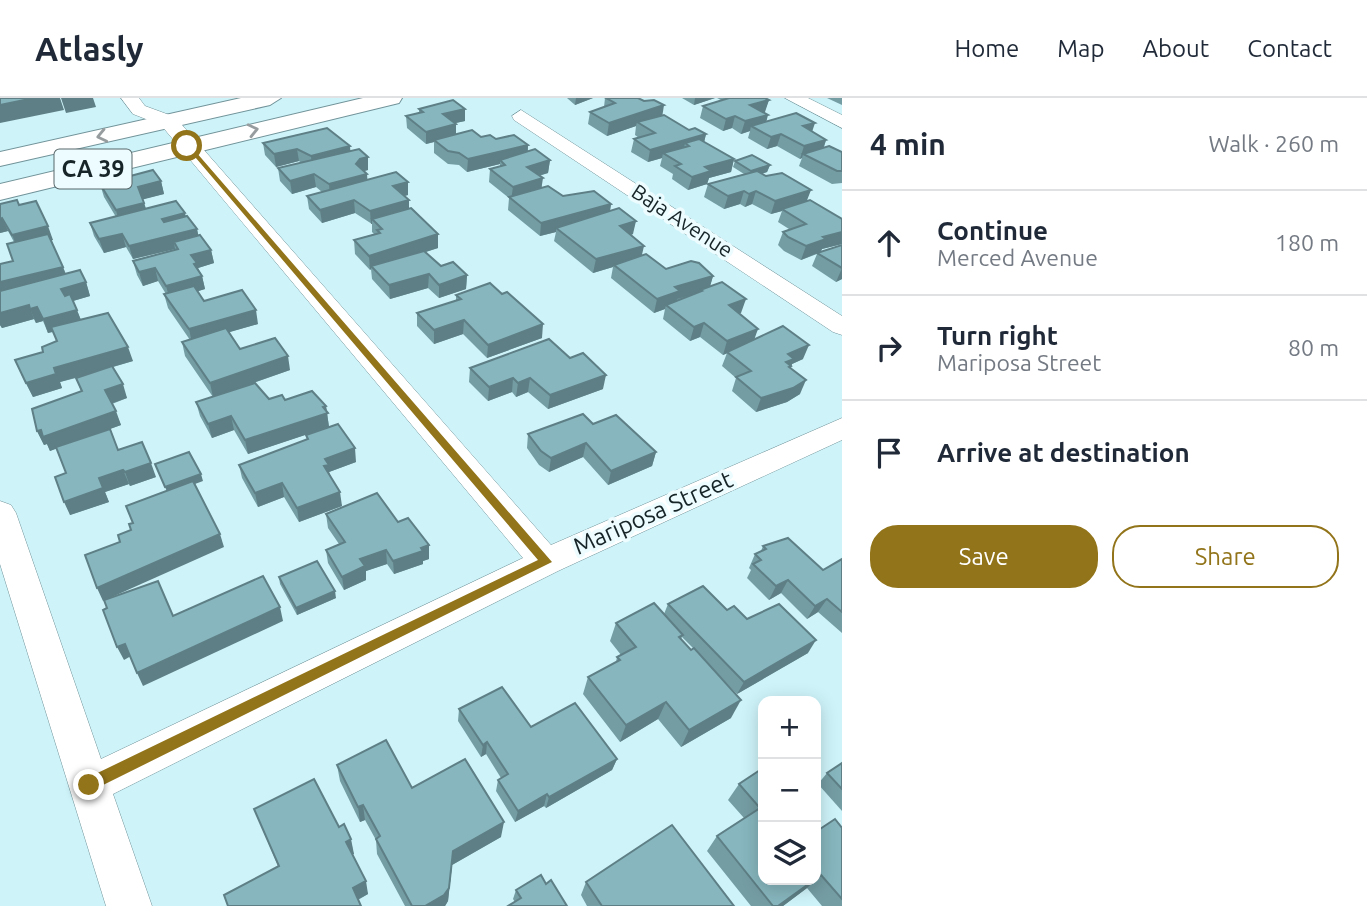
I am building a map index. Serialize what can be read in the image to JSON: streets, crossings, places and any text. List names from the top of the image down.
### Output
{
  "streets": {
    "main road": ["CA 39"],
    "street": ["Baja Avenue", "Mariposa Street"]
  },
  "page": {
    "header": "Atlasly",
    "nav": [
      "Home",
      "Map",
      "About",
      "Contact"
    ],
    "heading": ["4 min", "Walk · 260 m"],
    "list": [
      ["Continue", "Merced Avenue", "180 m"],
      ["Turn right", "Mariposa Street", "80 m"],
      "Arrive at destination"
    ],
    "buttons": ["Save", "Share"],
    "map_buttons": ["+", "−"]
  }
}
